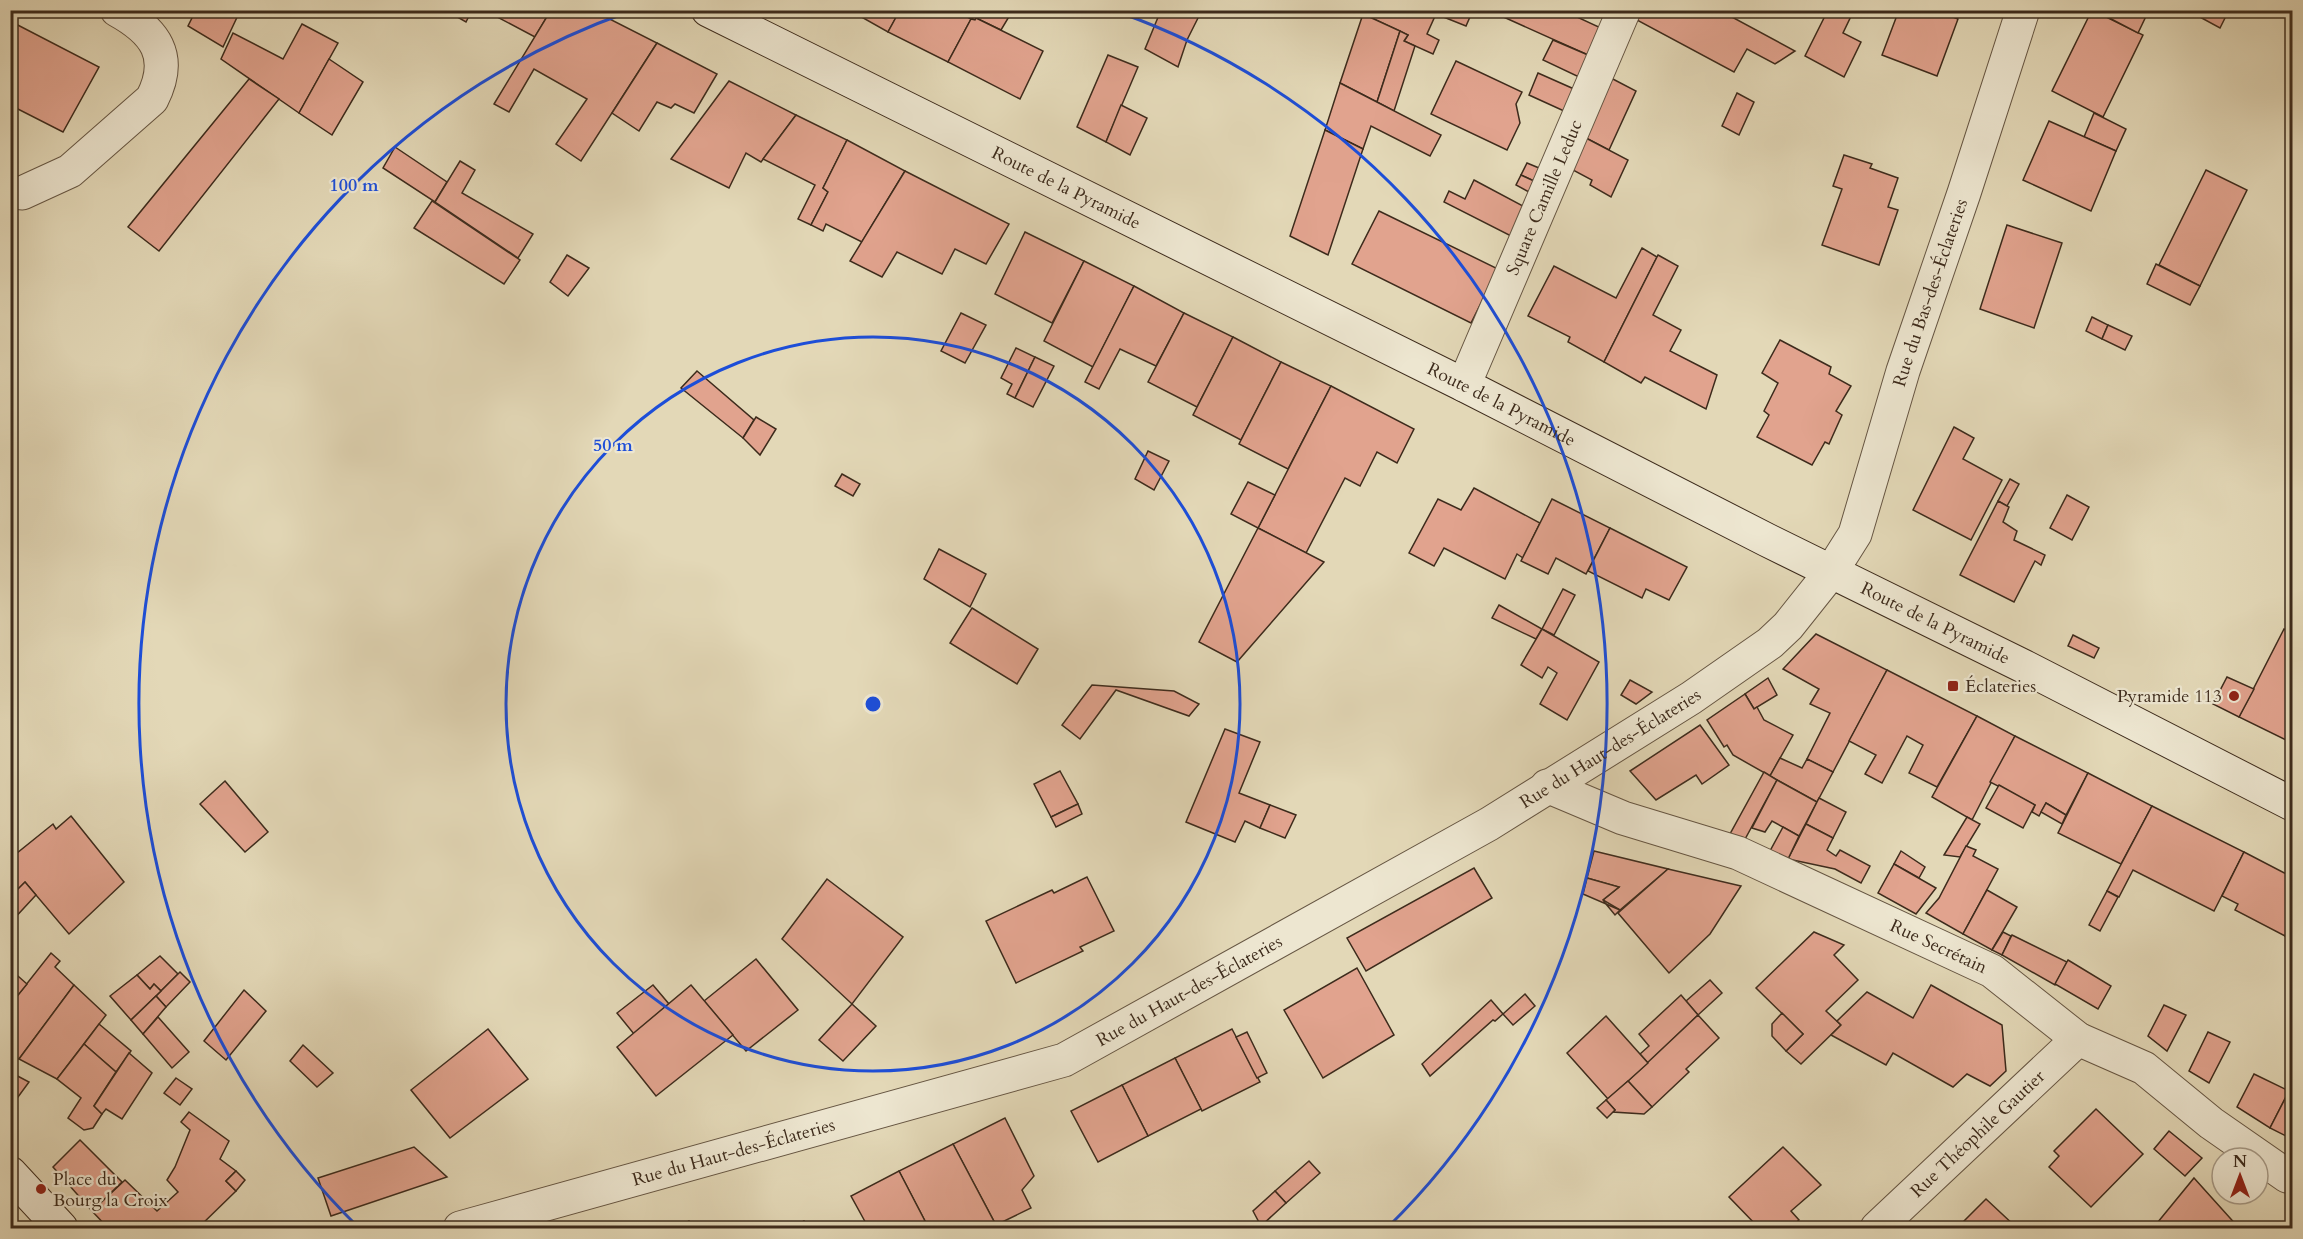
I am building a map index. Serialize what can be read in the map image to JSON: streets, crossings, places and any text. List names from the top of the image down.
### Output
{
  "streets": {
    "street": [
      "Route de la Pyramide",
      "Square Camille Leduc",
      "Rue du Bas-des-Éclateries",
      "Rue du Haut-des-Éclateries",
      "Rue Secrétain",
      "Rue Théophile Gautier"
    ]
  },
  "crossings": [
    ["Route de la Pyramide", "Square Camille Leduc"],
    ["Route de la Pyramide", "Rue du Bas-des-Éclateries"],
    ["Route de la Pyramide", "Rue du Haut-des-Éclateries"],
    ["Rue du Bas-des-Éclateries", "Rue du Haut-des-Éclateries"],
    ["Rue du Haut-des-Éclateries", "Rue Secrétain"],
    ["Rue Secrétain", "Rue Théophile Gautier"]
  ],
  "places": {
    "transit": ["Éclateries"],
    "other": ["Pyramide 113", "Place du Bourg la Croix"]
  },
  "north": "top",
  "rings": ["100 m", "50 m"]
}
